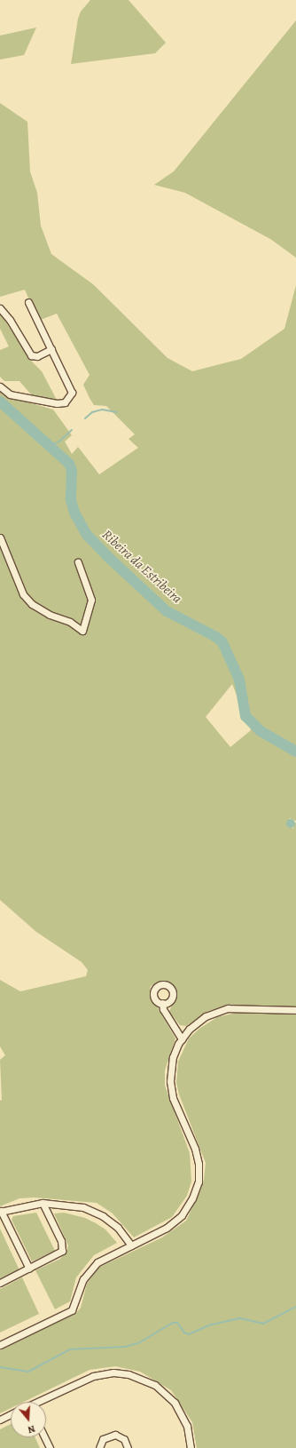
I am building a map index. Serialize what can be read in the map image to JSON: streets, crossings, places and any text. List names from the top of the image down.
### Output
{
  "water": ["Ribeira da Estribeira"],
  "north": "bottom"
}
